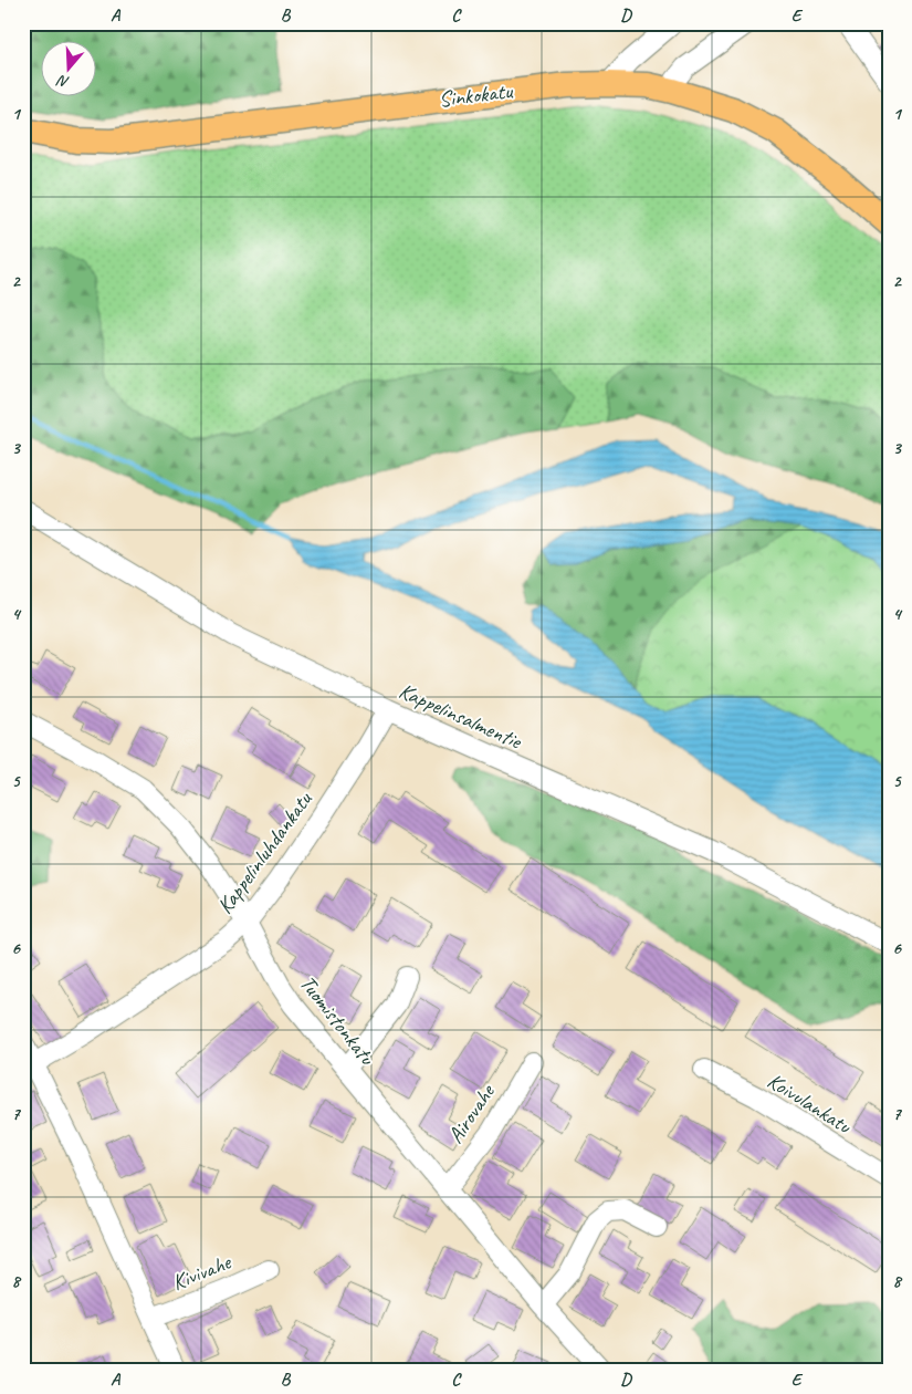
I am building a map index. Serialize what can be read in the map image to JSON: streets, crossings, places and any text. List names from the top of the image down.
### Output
{
  "streets": {
    "main road": ["Sinkokatu"],
    "street": [
      "Kappelinsalmentie",
      "Kappelinluhdankatu",
      "Tuomistonkatu",
      "Koivulankatu",
      "Airovahe",
      "Kivivahe"
    ]
  },
  "crossings": [
    ["Kappelinsalmentie", "Kappelinluhdankatu"],
    ["Kappelinluhdankatu", "Tuomistonkatu"],
    ["Tuomistonkatu", "Airovahe"]
  ],
  "north": "bottom",
  "grid": {
    "columns": [
      "A",
      "B",
      "C",
      "D",
      "E"
    ],
    "rows": [
      "1",
      "2",
      "3",
      "4",
      "5",
      "6",
      "7",
      "8"
    ]
  }
}
